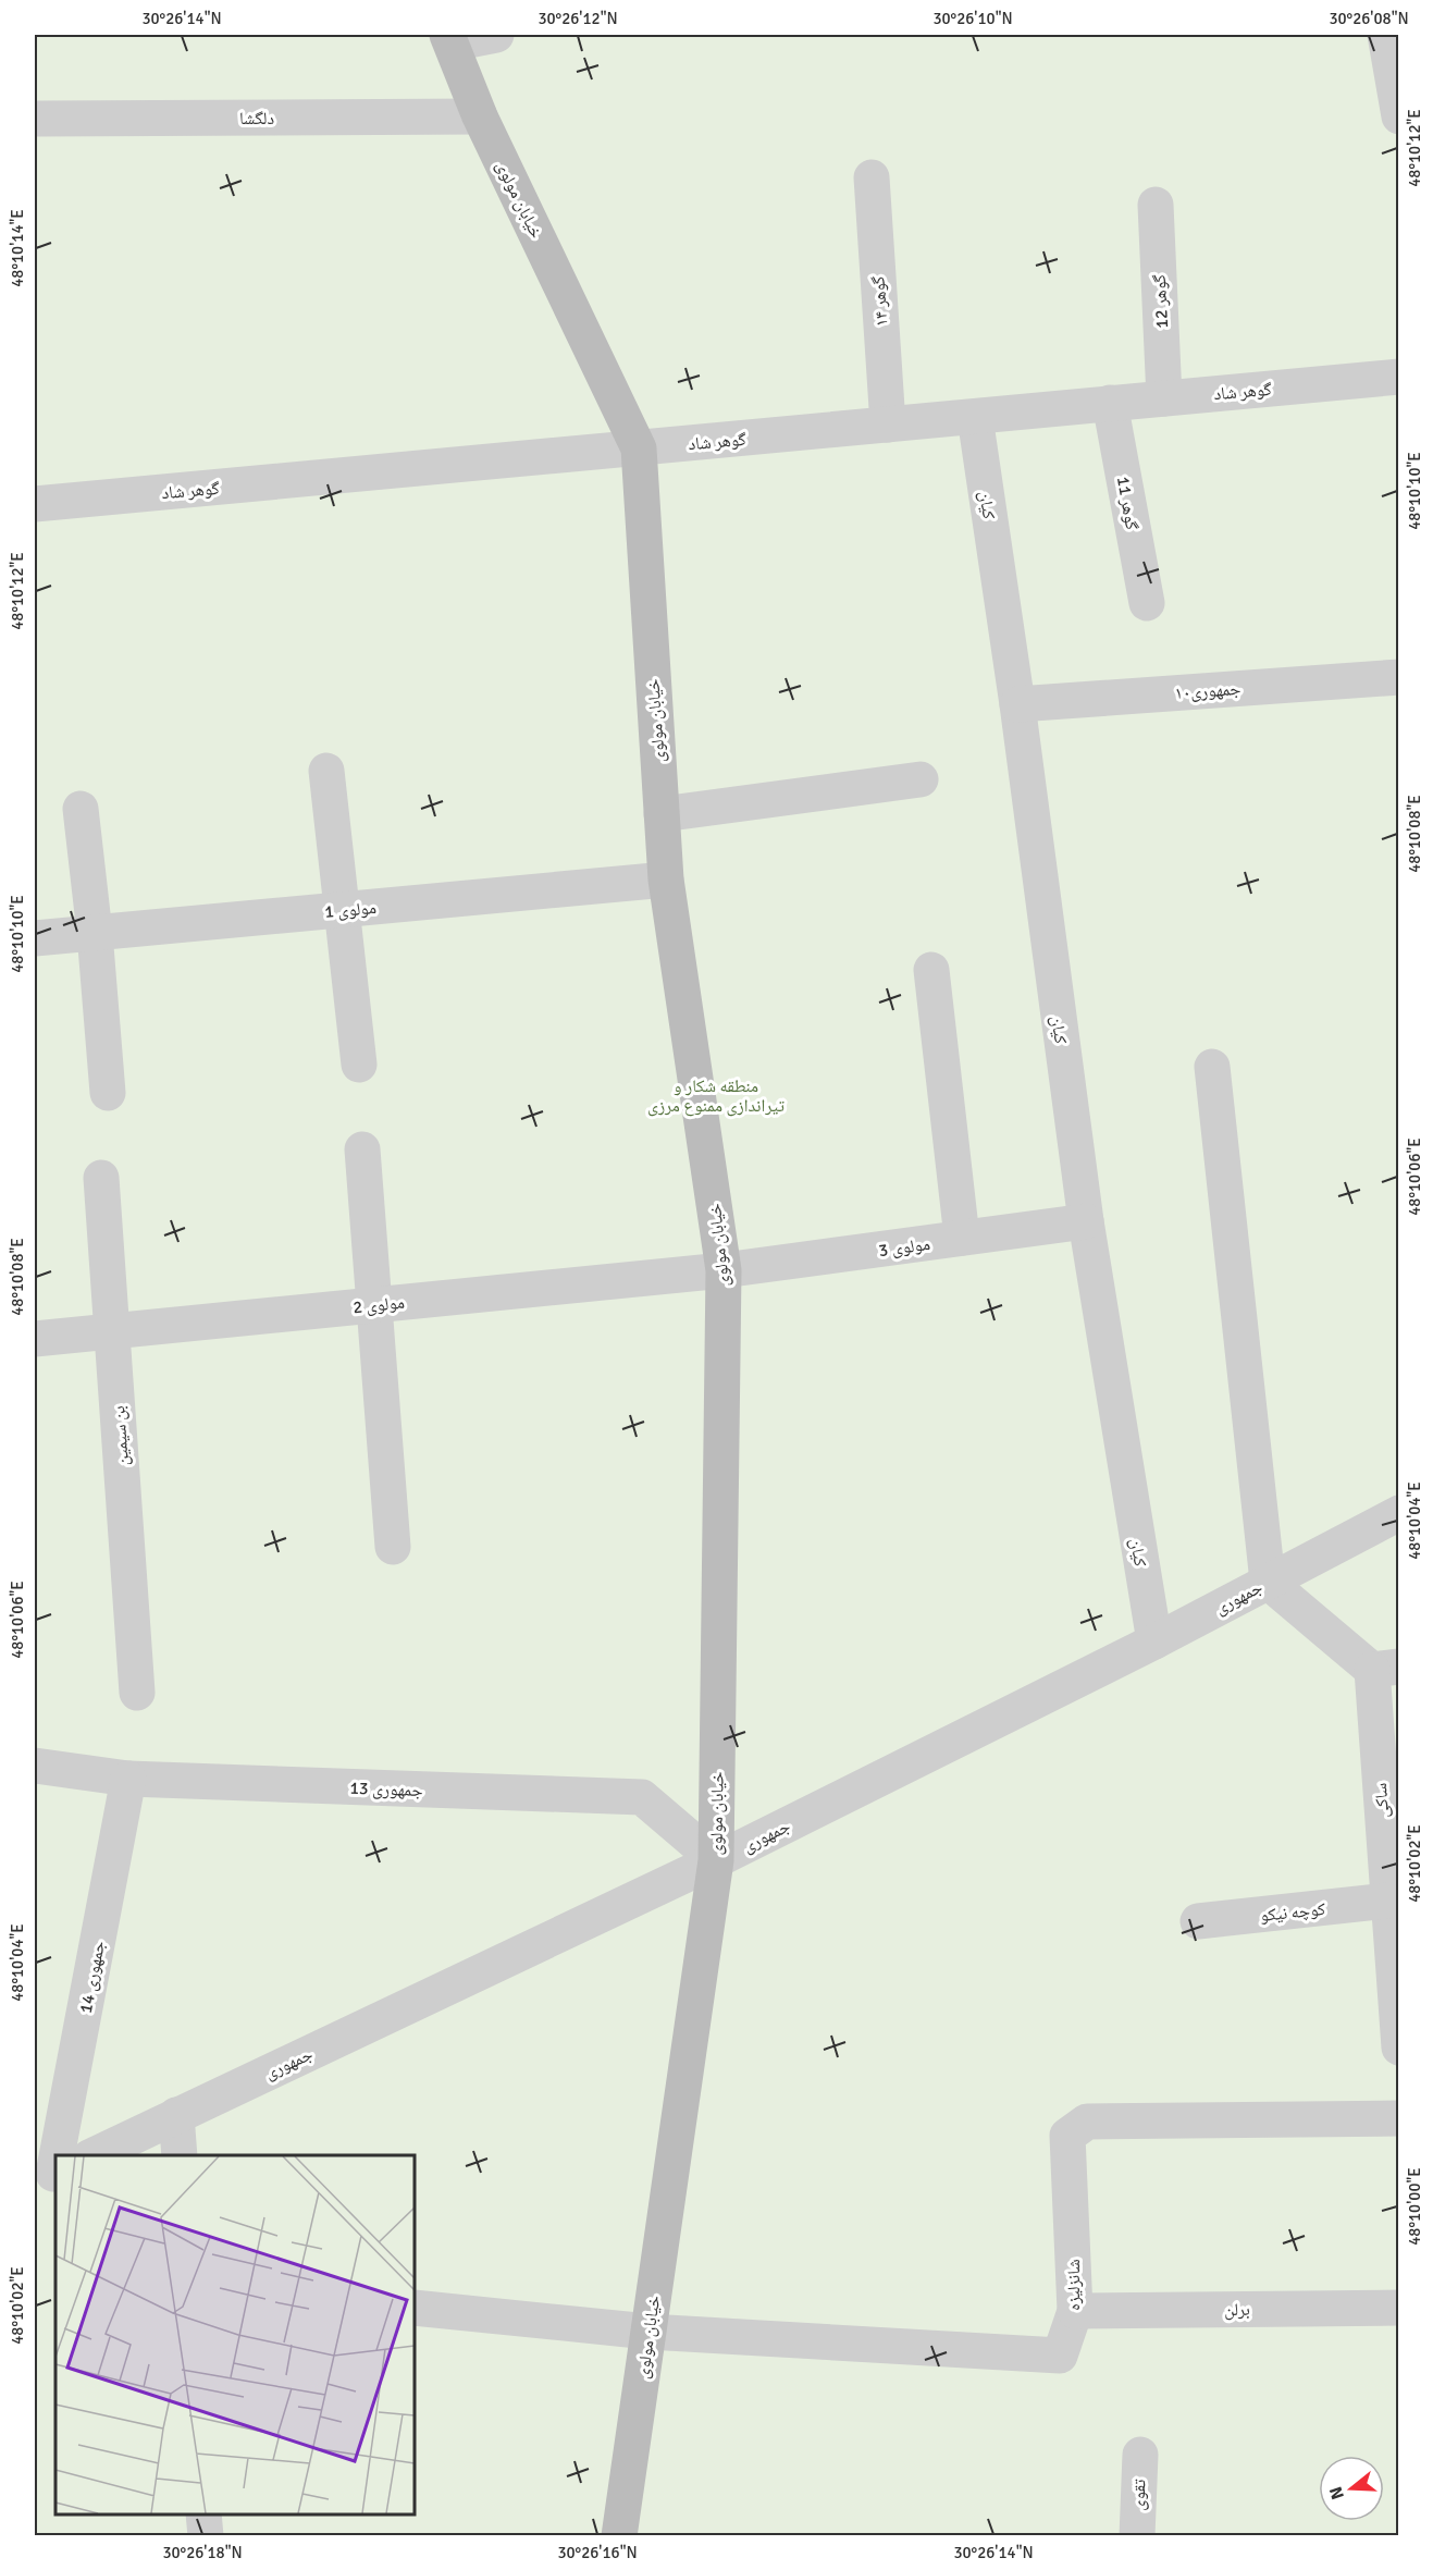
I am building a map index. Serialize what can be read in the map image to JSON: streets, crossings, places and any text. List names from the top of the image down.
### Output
{
  "streets": {
    "main road": ["خیابان مولوی"],
    "street": [
      "دلگشا",
      "گوهر ۱۴",
      "گوهر 12",
      "گوهر شاد",
      "گوهر 11",
      "کیان",
      "جمهوری۱۰",
      "مولوی 1",
      "مولوی 3",
      "مولوی 2",
      "بن سیمین",
      "جمهوری",
      "جمهوری 13",
      "ساکی",
      "کوچه نیکو",
      "جمهوری 14",
      "شانزلیزه",
      "برلن",
      "تقوی"
    ]
  },
  "crossings": [
    ["دلگشا", "خیابان مولوی"],
    ["خیابان مولوی", "گوهر شاد"],
    ["خیابان مولوی", "مولوی 1"],
    ["خیابان مولوی", "مولوی 3"],
    ["خیابان مولوی", "مولوی 2"],
    ["خیابان مولوی", "جمهوری"],
    ["خیابان مولوی", "جمهوری 13"],
    ["خیابان مولوی", "شانزلیزه"],
    ["گوهر ۱۴", "گوهر شاد"],
    ["گوهر 12", "گوهر شاد"],
    ["گوهر شاد", "گوهر 11"],
    ["گوهر شاد", "کیان"],
    ["کیان", "جمهوری۱۰"],
    ["کیان", "مولوی 3"],
    ["کیان", "جمهوری"],
    ["مولوی 3", "مولوی 2"],
    ["مولوی 2", "بن سیمین"],
    ["جمهوری", "جمهوری 13"],
    ["جمهوری 13", "جمهوری 14"],
    ["ساکی", "کوچه نیکو"],
    ["شانزلیزه", "برلن"]
  ],
  "parks": ["منطقه شکار و تیراندازی ممنوع مرزی"],
  "north": "left",
  "coordinates": [
    "30°26'14\"N",
    "30°26'12\"N",
    "30°26'10\"N",
    "30°26'08\"N",
    "48°10'12\"E",
    "48°10'14\"E",
    "48°10'10\"E",
    "48°10'08\"E",
    "48°10'06\"E",
    "48°10'04\"E",
    "48°10'02\"E",
    "48°10'00\"E",
    "30°26'18\"N",
    "30°26'16\"N"
  ]
}
